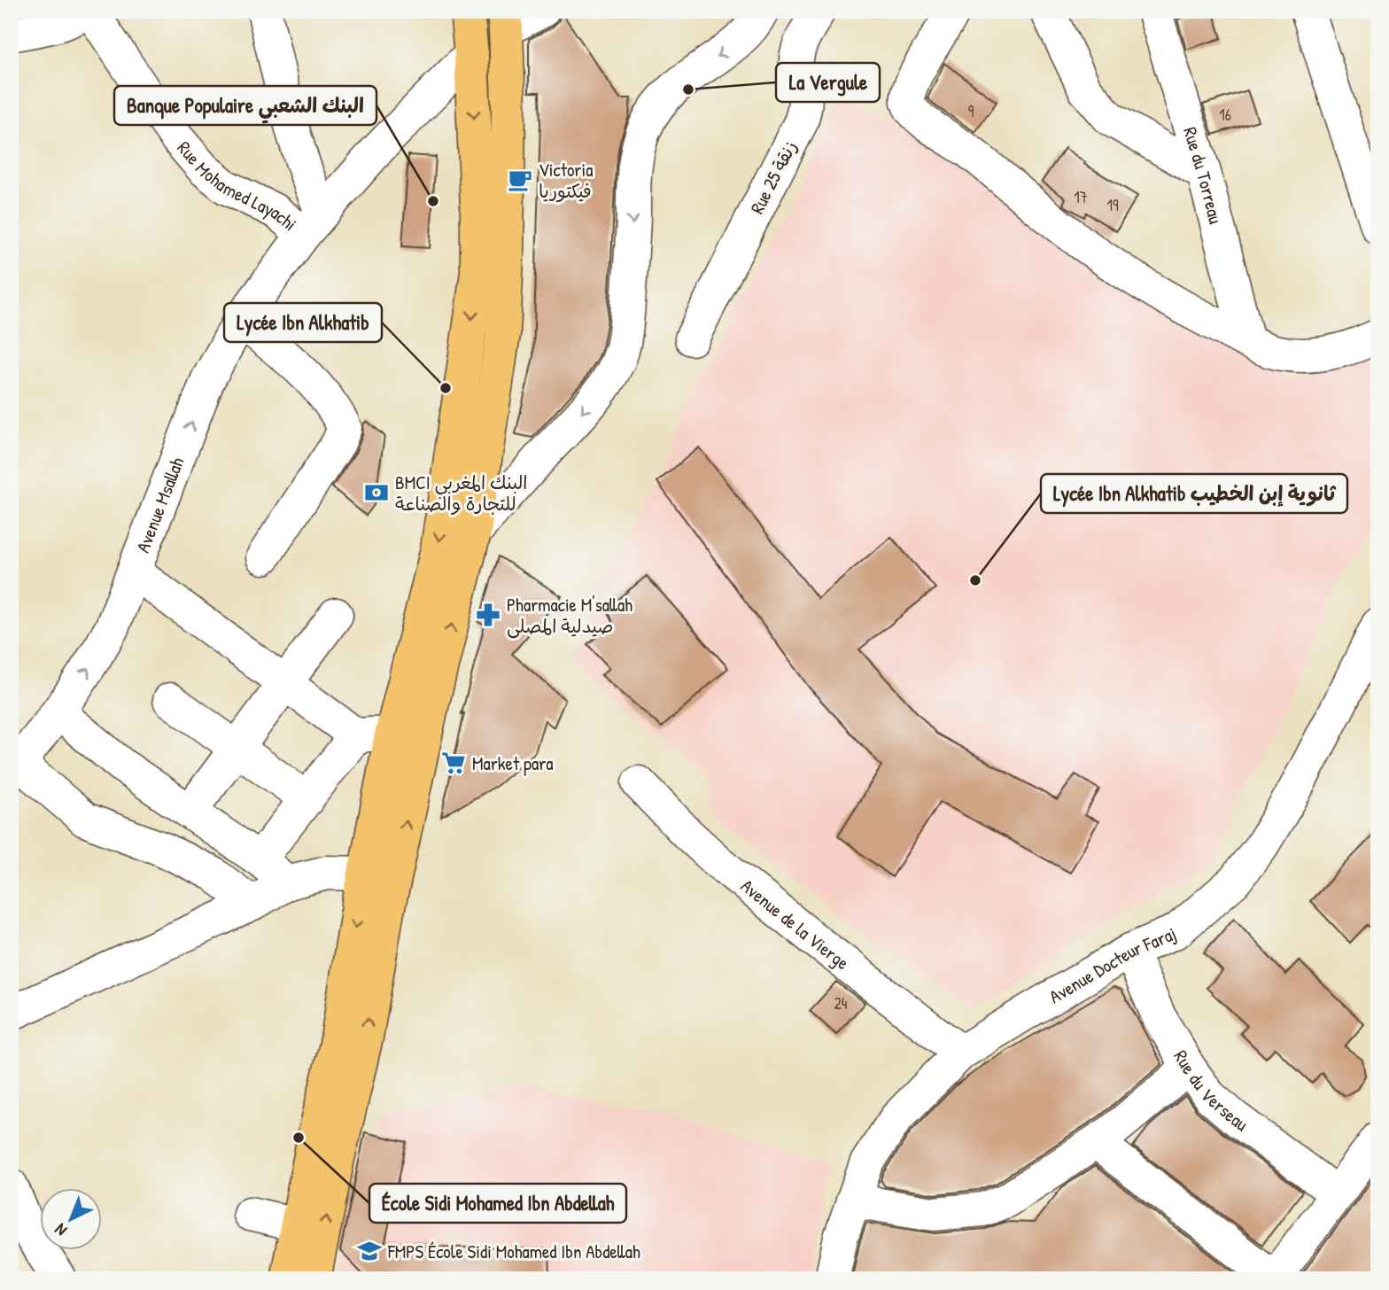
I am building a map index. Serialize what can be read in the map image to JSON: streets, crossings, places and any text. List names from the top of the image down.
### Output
{
  "streets": {
    "street": [
      "Rue du Torreau",
      "Rue 25 زنقة",
      "Rue Mohamed Layachi",
      "Avenue Msallah",
      "Avenue de la Vierge",
      "Avenue Docteur Faraj",
      "Rue du Verseau"
    ]
  },
  "crossings": [
    ["Rue Mohamed Layachi", "Avenue Msallah"],
    ["Avenue de la Vierge", "Avenue Docteur Faraj"],
    ["Avenue Docteur Faraj", "Rue du Verseau"]
  ],
  "places": {
    "other": [
      "La Vergule",
      "Banque Populaire البنك الشعبي",
      "Lycée Ibn Alkhatib",
      "Lycée Ibn Alkhatib ثانوية إبن الخطيب",
      "École Sidi Mohamed Ibn Abdellah"
    ],
    "cafe": ["Victoria فيكتوريا"],
    "bank": ["BMCI البنك المغربي للتجارة والصناعة"],
    "pharmacy": ["Pharmacie M'sallah صيدلية المصلى"],
    "supermarket": ["Market para"],
    "school or university": ["FMPS École Sidi Mohamed Ibn Abdellah"]
  },
  "house_numbers": [
    "9",
    "16",
    "17",
    "19",
    "24"
  ],
  "north": "bottom left"
}
